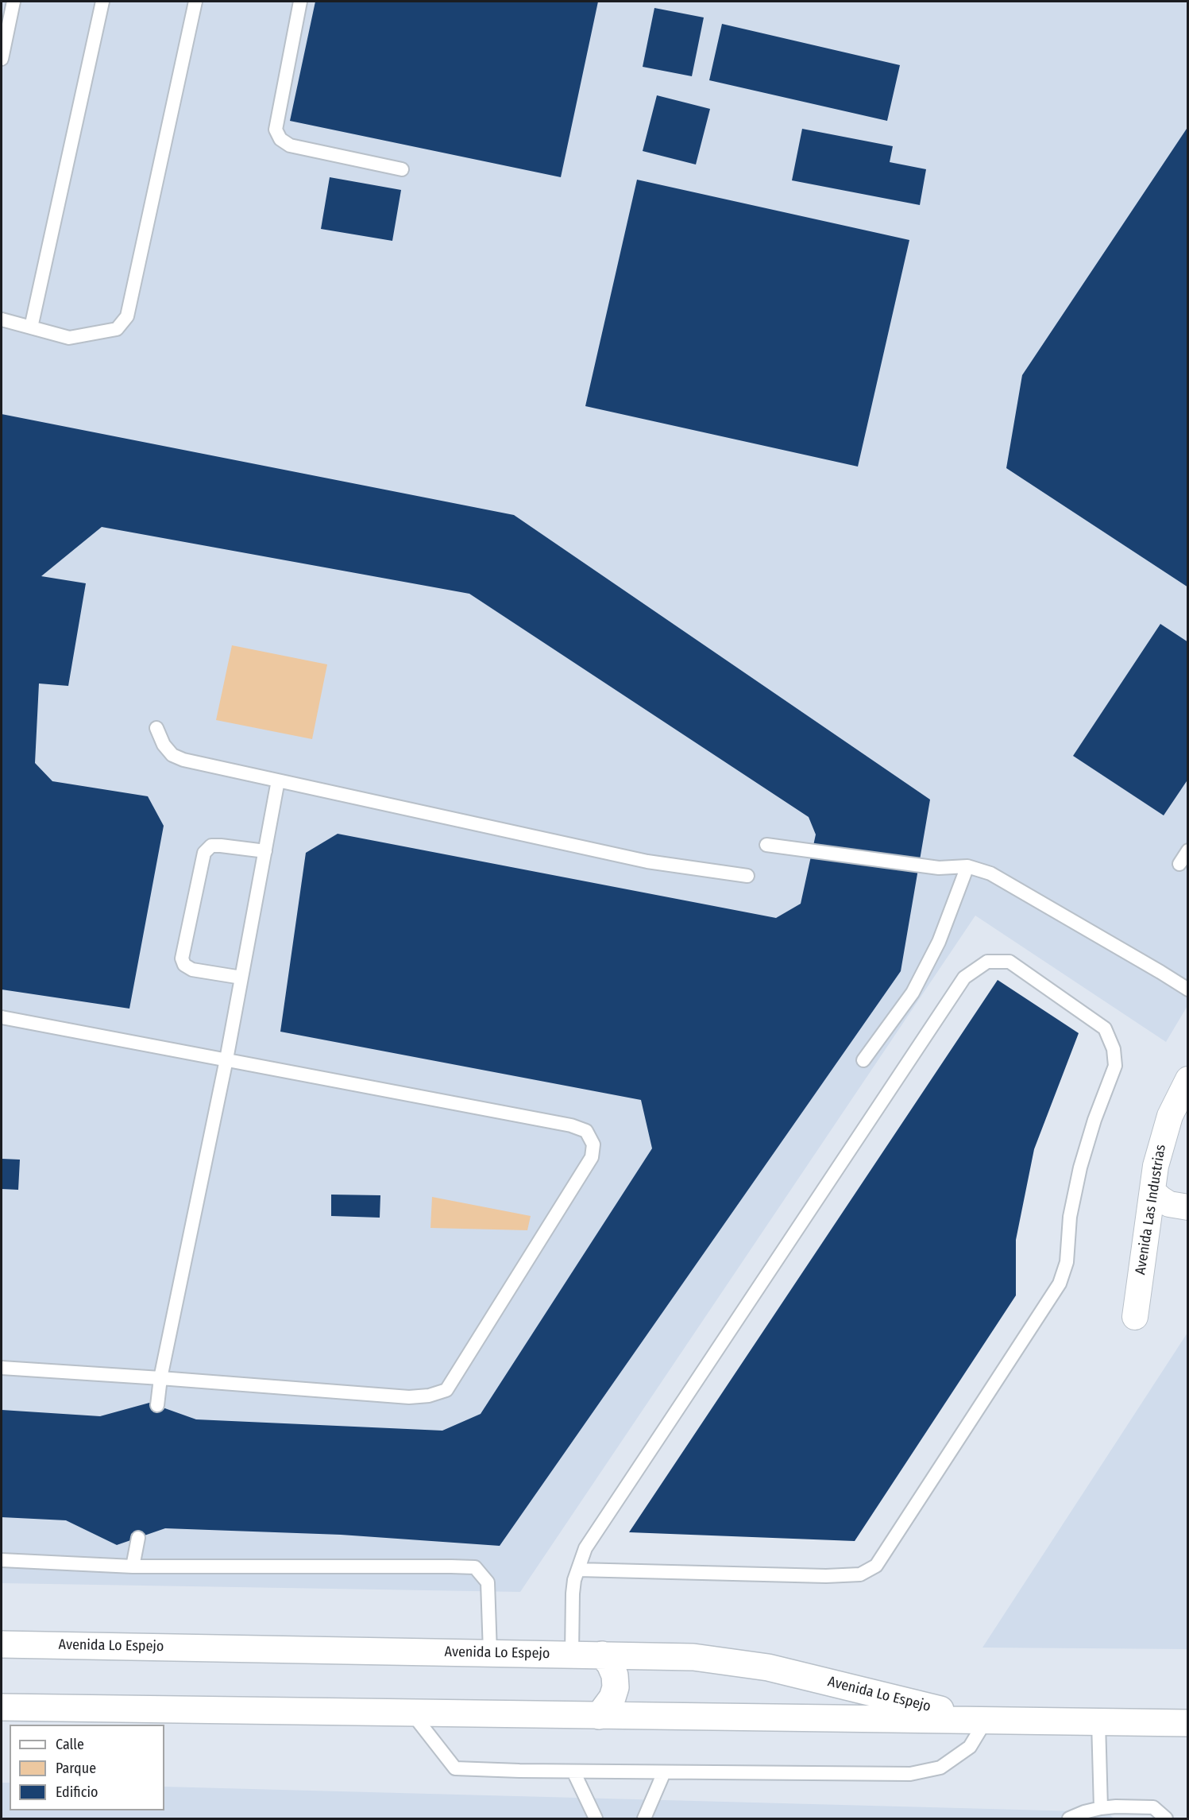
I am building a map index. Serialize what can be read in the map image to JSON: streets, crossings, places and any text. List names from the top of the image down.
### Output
{
  "streets": {
    "main road": ["Avenida Lo Espejo"],
    "street": ["Avenida Las Industrias"]
  },
  "legend": ["Calle", "Parque", "Edificio"]
}
